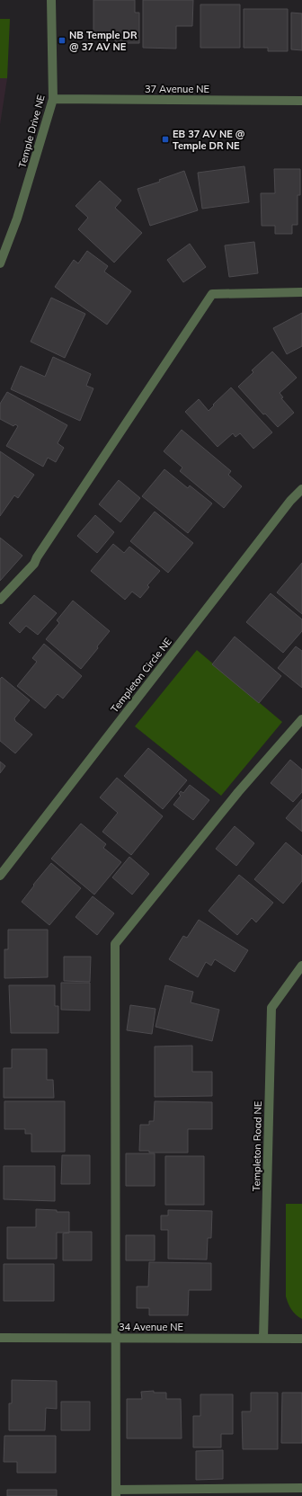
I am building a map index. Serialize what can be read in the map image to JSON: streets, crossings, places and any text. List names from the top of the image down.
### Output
{
  "streets": {
    "street": [
      "37 Avenue NE",
      "Temple Drive NE",
      "Templeton Circle NE",
      "Templeton Road NE",
      "34 Avenue NE"
    ]
  },
  "crossings": [
    ["37 Avenue NE", "Temple Drive NE"],
    ["Templeton Road NE", "34 Avenue NE"]
  ],
  "places": {
    "transit": ["NB Temple DR @ 37 AV NE", "EB 37 AV NE @ Temple DR NE"]
  }
}
